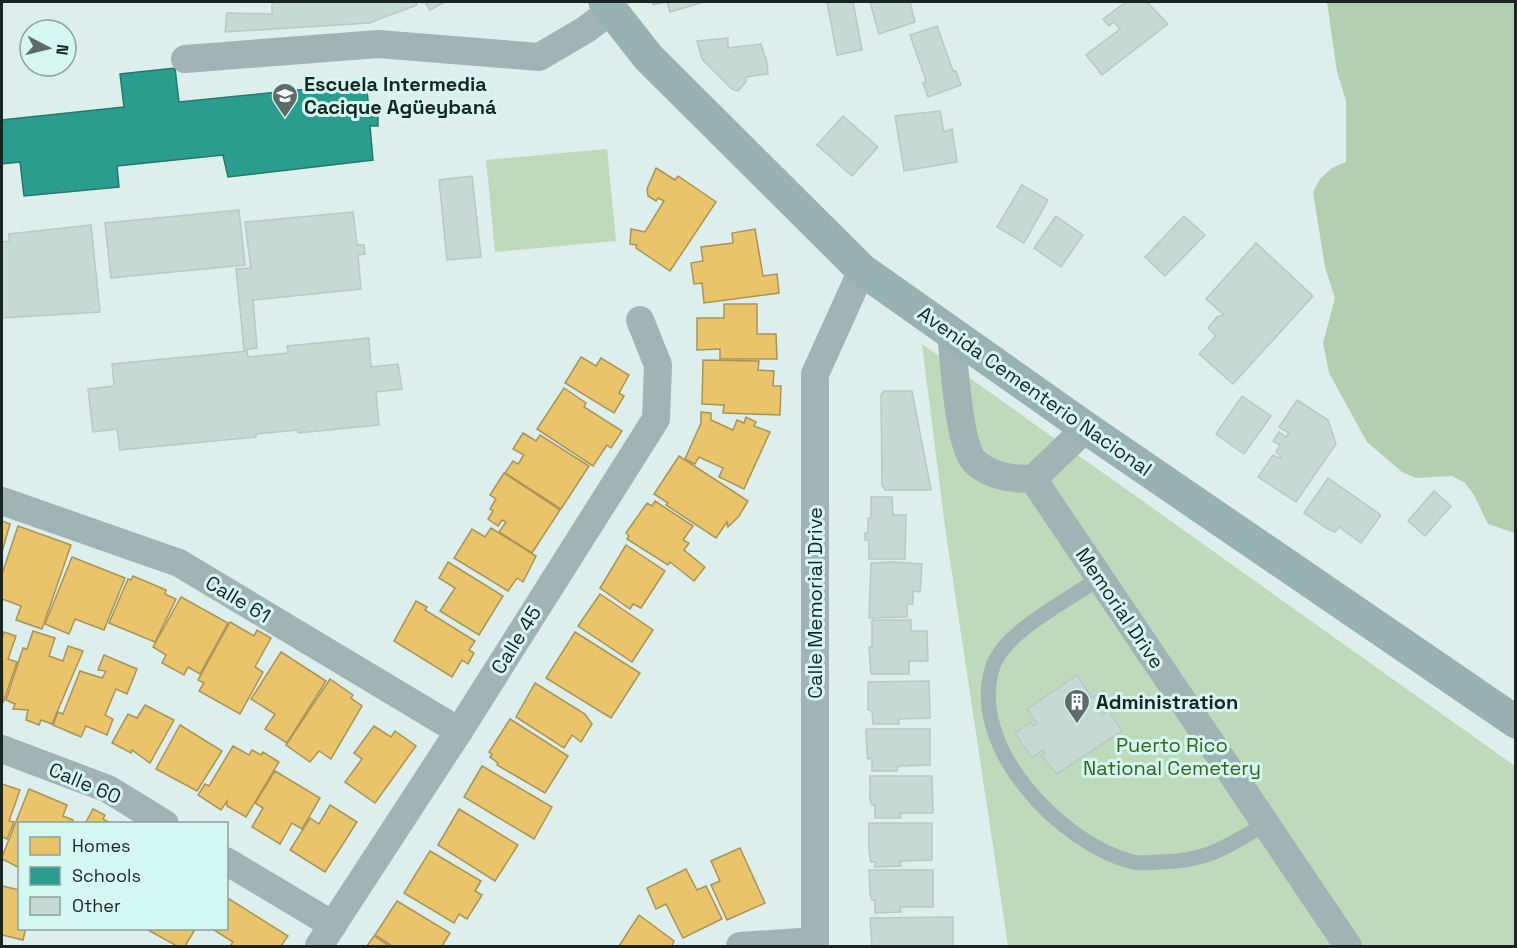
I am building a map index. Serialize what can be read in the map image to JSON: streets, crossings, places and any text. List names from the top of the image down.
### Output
{
  "streets": {
    "street": [
      "Avenida Cementerio Nacional",
      "Calle 61",
      "Calle Memorial Drive",
      "Memorial Drive",
      "Calle 45",
      "Calle 60"
    ]
  },
  "crossings": [
    ["Avenida Cementerio Nacional", "Calle Memorial Drive"],
    ["Calle 61", "Calle 45"]
  ],
  "parks": ["Puerto Rico National Cemetery"],
  "places": {
    "school or university": ["Escuela Intermedia Cacique Agüeybaná"],
    "building": ["Administration"]
  },
  "legend": ["Homes", "Schools", "Other"],
  "north": "right"
}
